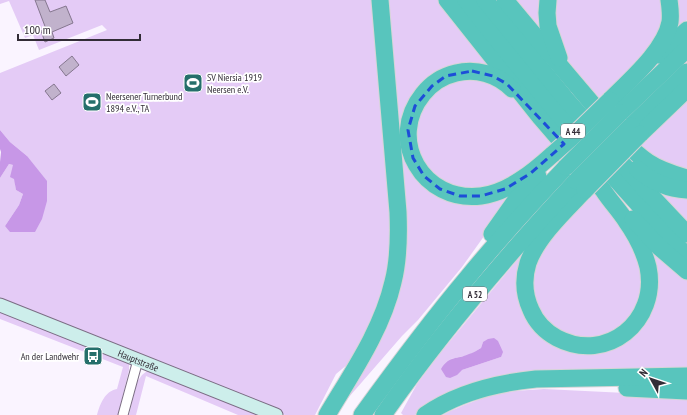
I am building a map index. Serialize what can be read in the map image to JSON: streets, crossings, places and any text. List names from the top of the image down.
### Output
{
  "streets": {
    "highway": ["A 44", "A 52"],
    "street": ["Hauptstraße"]
  },
  "places": {
    "sports": ["SV Niersia 1919 Neersen e.V.", "Neersener Turnerbund 1894 e.V., TA"],
    "bus stop": ["An der Landwehr"]
  },
  "scale_bar": "100 m",
  "north": "top left"
}
